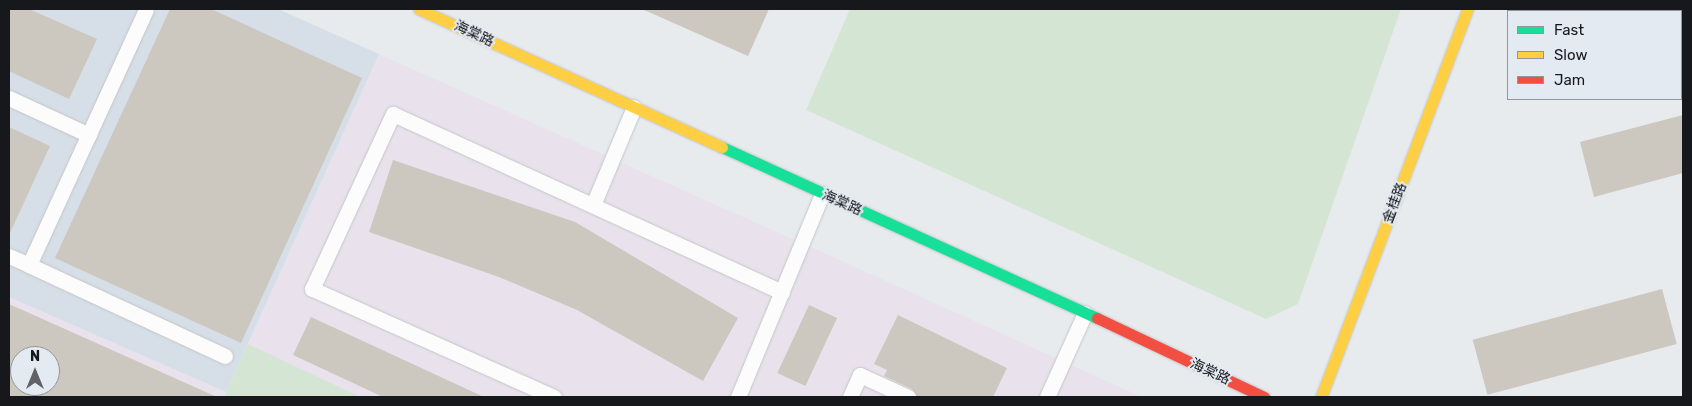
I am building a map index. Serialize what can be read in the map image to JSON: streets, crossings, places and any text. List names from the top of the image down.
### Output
{
  "streets": {
    "street": ["海棠路", "金桂路"]
  },
  "legend": ["Fast", "Slow", "Jam"],
  "north": "top"
}
